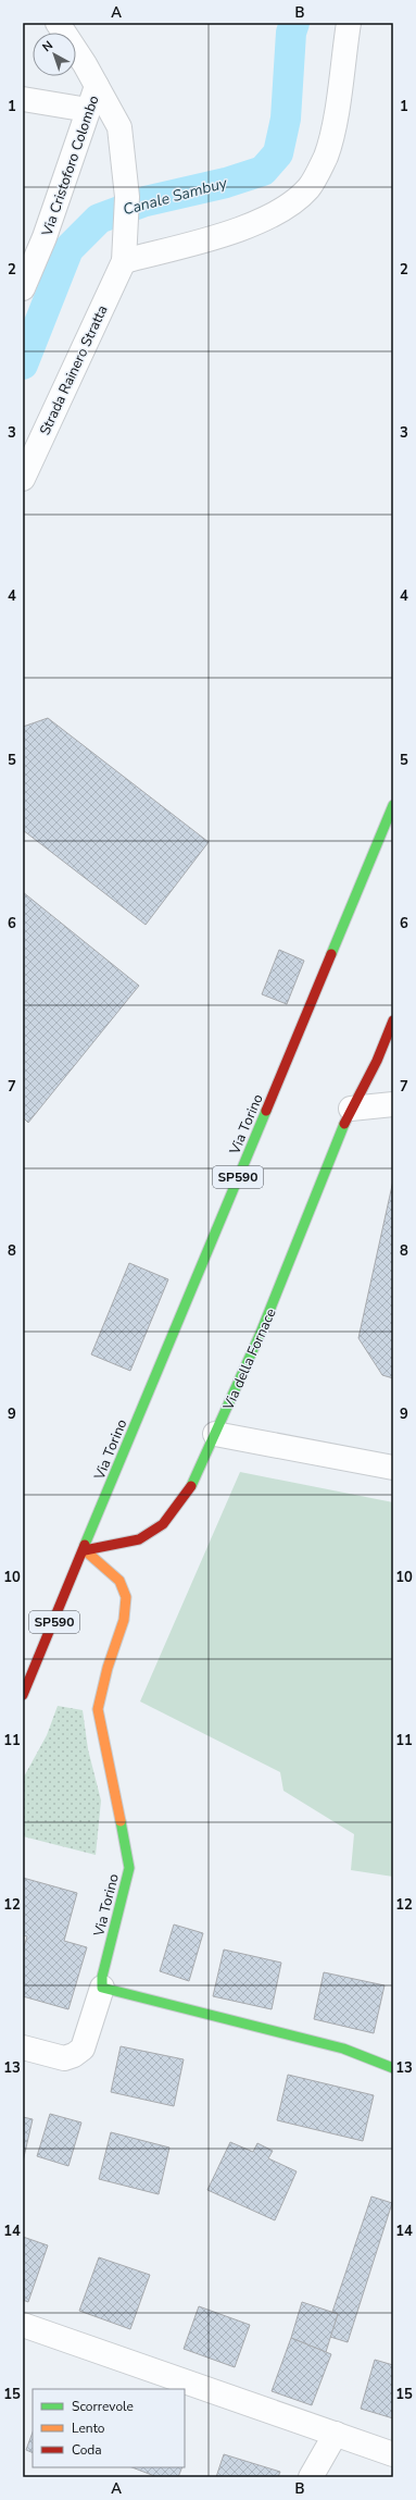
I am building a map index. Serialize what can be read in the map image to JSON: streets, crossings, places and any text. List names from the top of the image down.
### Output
{
  "streets": {
    "street": [
      "Via Cristoforo Colombo",
      "Strada Rainero Stratta",
      "Via Torino",
      "SP590",
      "Via della Fornace"
    ]
  },
  "crossings": [
    ["Via Cristoforo Colombo", "Strada Rainero Stratta"],
    ["Via Torino", "Via della Fornace"]
  ],
  "water": ["Canale Sambuy"],
  "legend": ["Scorrevole", "Lento", "Coda"],
  "north": "top left",
  "grid": {
    "columns": ["A", "B"],
    "rows": [
      "1",
      "2",
      "3",
      "4",
      "5",
      "6",
      "7",
      "8",
      "9",
      "10",
      "11",
      "12",
      "13",
      "14",
      "15"
    ]
  }
}
